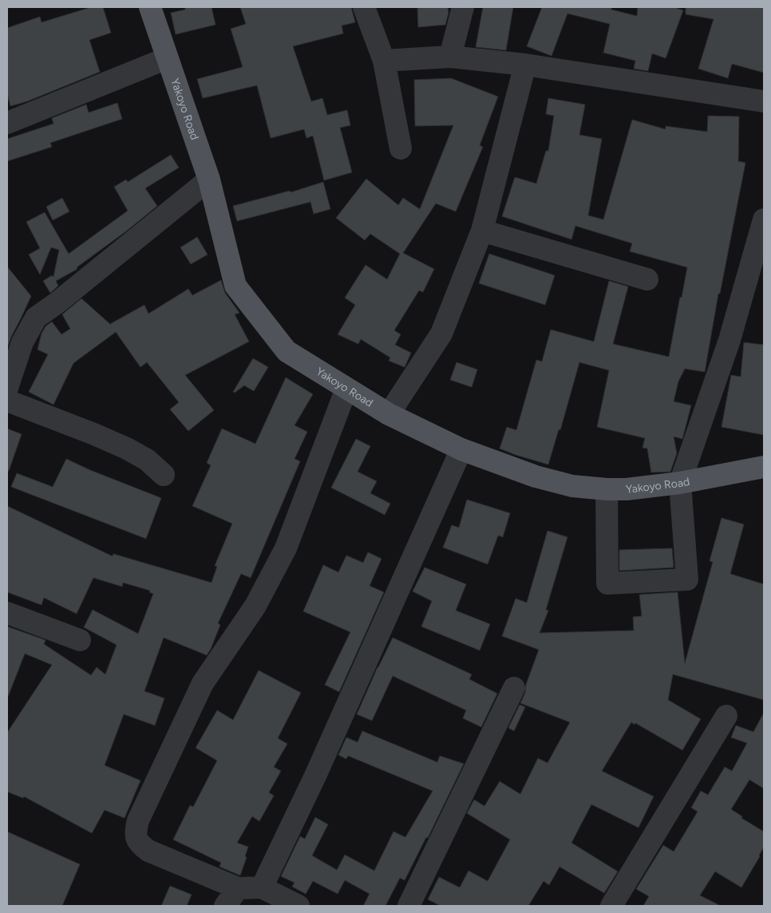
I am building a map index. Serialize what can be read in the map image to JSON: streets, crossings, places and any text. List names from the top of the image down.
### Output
{
  "streets": {
    "main road": ["Yakoyo Road"]
  }
}
